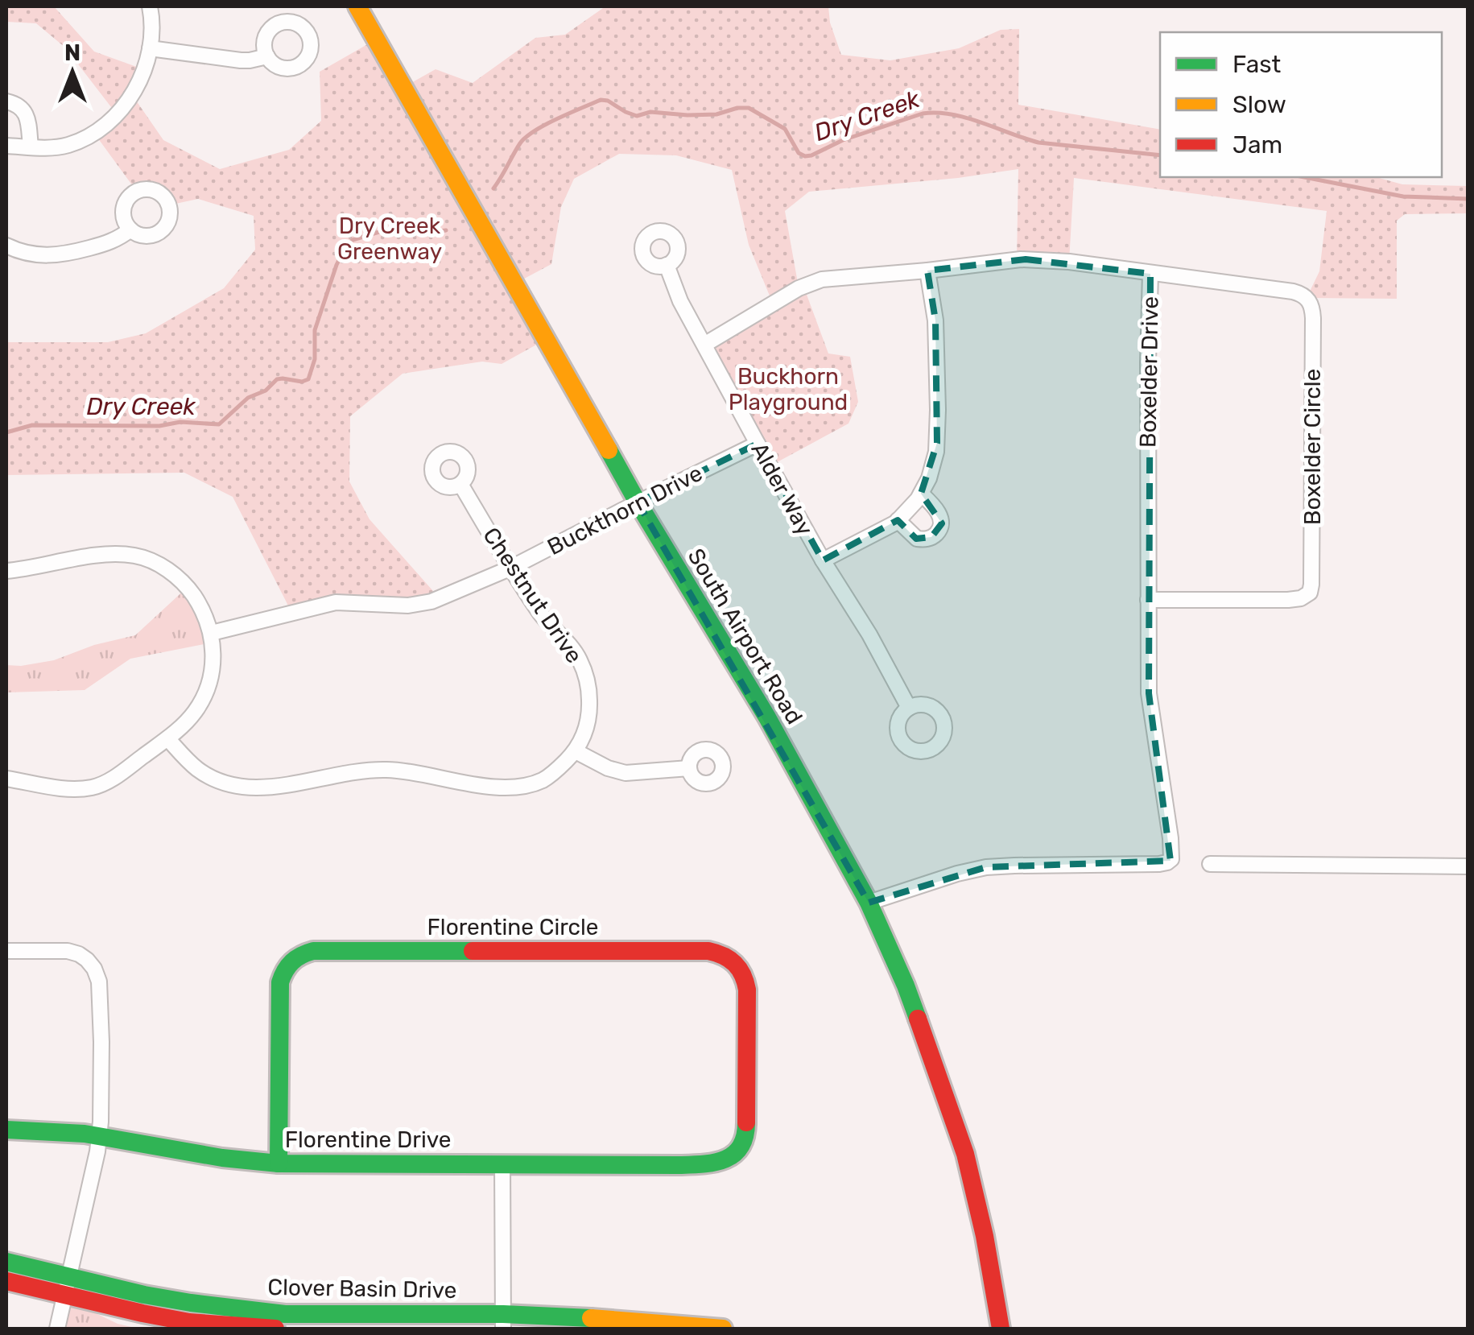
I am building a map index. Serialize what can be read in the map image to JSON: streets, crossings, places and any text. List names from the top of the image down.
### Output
{
  "streets": {
    "street": [
      "Boxelder Drive",
      "Boxelder Circle",
      "Alder Way",
      "Buckthorn Drive",
      "Chestnut Drive",
      "South Airport Road",
      "Florentine Circle",
      "Florentine Drive",
      "Clover Basin Drive"
    ]
  },
  "crossings": [
    ["Boxelder Drive", "Boxelder Circle"],
    ["Boxelder Drive", "Alder Way"],
    ["Boxelder Drive", "South Airport Road"],
    ["Alder Way", "Buckthorn Drive"],
    ["Buckthorn Drive", "Chestnut Drive"],
    ["Buckthorn Drive", "South Airport Road"],
    ["Florentine Circle", "Florentine Drive"]
  ],
  "water": ["Dry Creek"],
  "parks": ["Dry Creek Greenway", "Buckhorn Playground"],
  "legend": ["Fast", "Slow", "Jam"],
  "north": "top"
}
